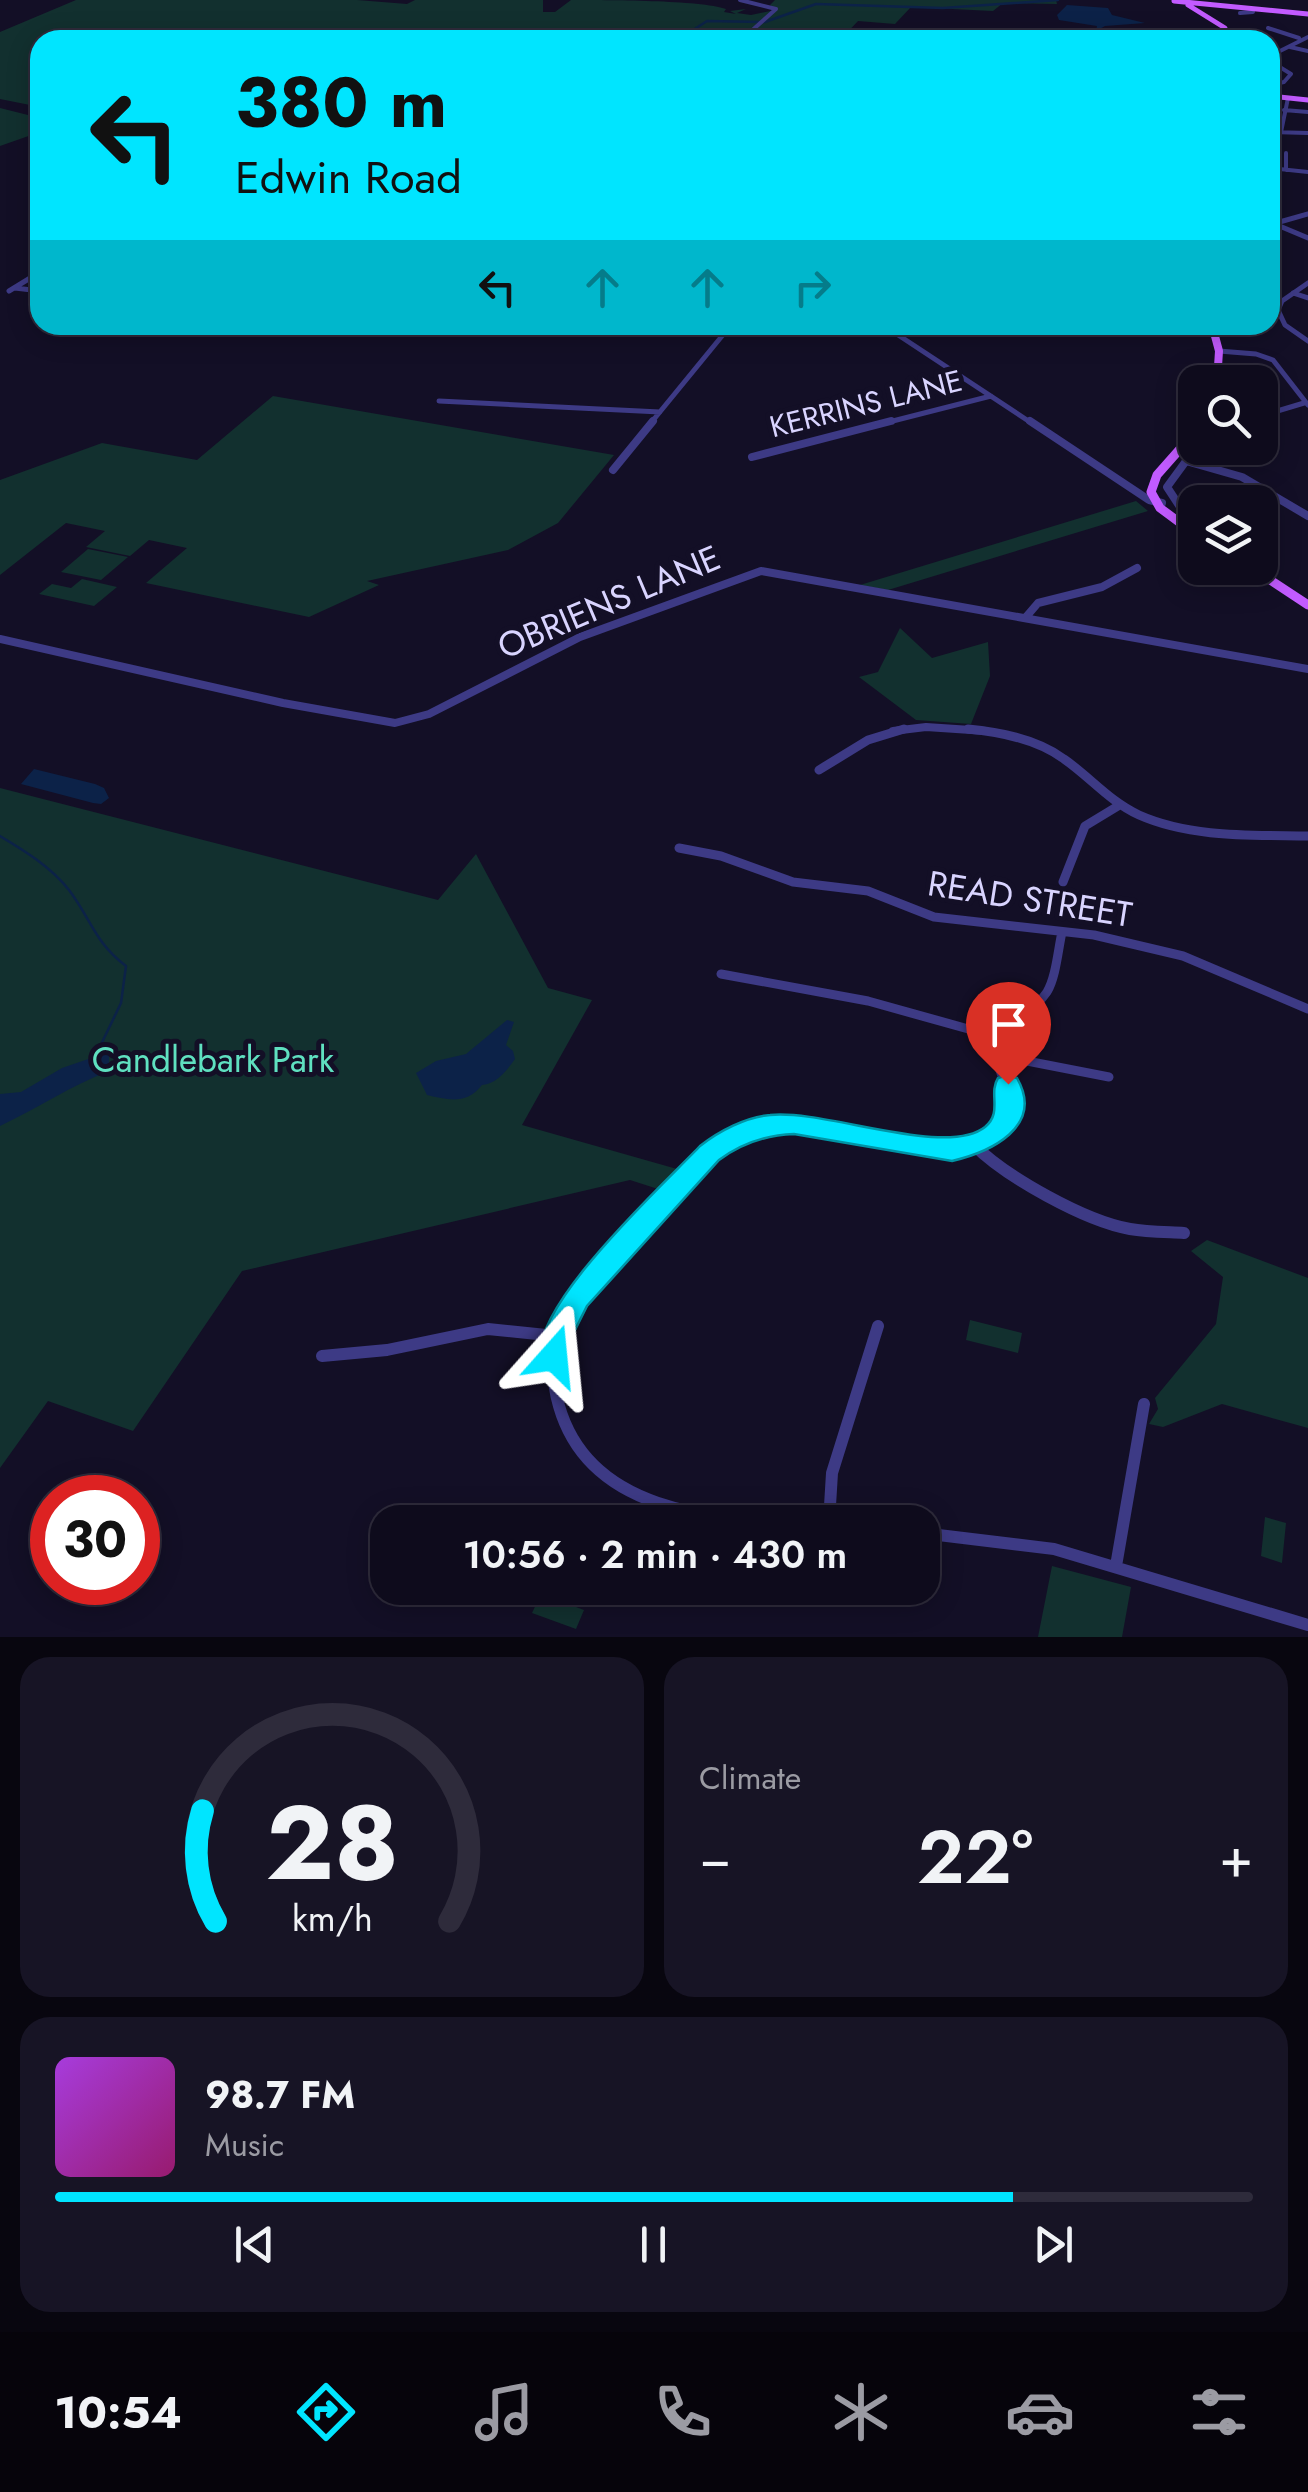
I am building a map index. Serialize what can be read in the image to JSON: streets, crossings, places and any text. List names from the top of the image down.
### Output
{
  "streets": {
    "street": ["KERRINS LANE", "OBRIENS LANE", "READ STREET"]
  },
  "parks": ["Candlebark Park"],
  "page": {
    "turn": ["380 m", "Edwin Road"],
    "limit": "30",
    "trip": "10:56 · 2 min · 430 m",
    "tile": "Climate",
    "heat": ["−", "22°", "+"],
    "song": ["98.7 FM", "Music"],
    "tabs": "10:54",
    "gauge": ["28", "km/h"]
  }
}
